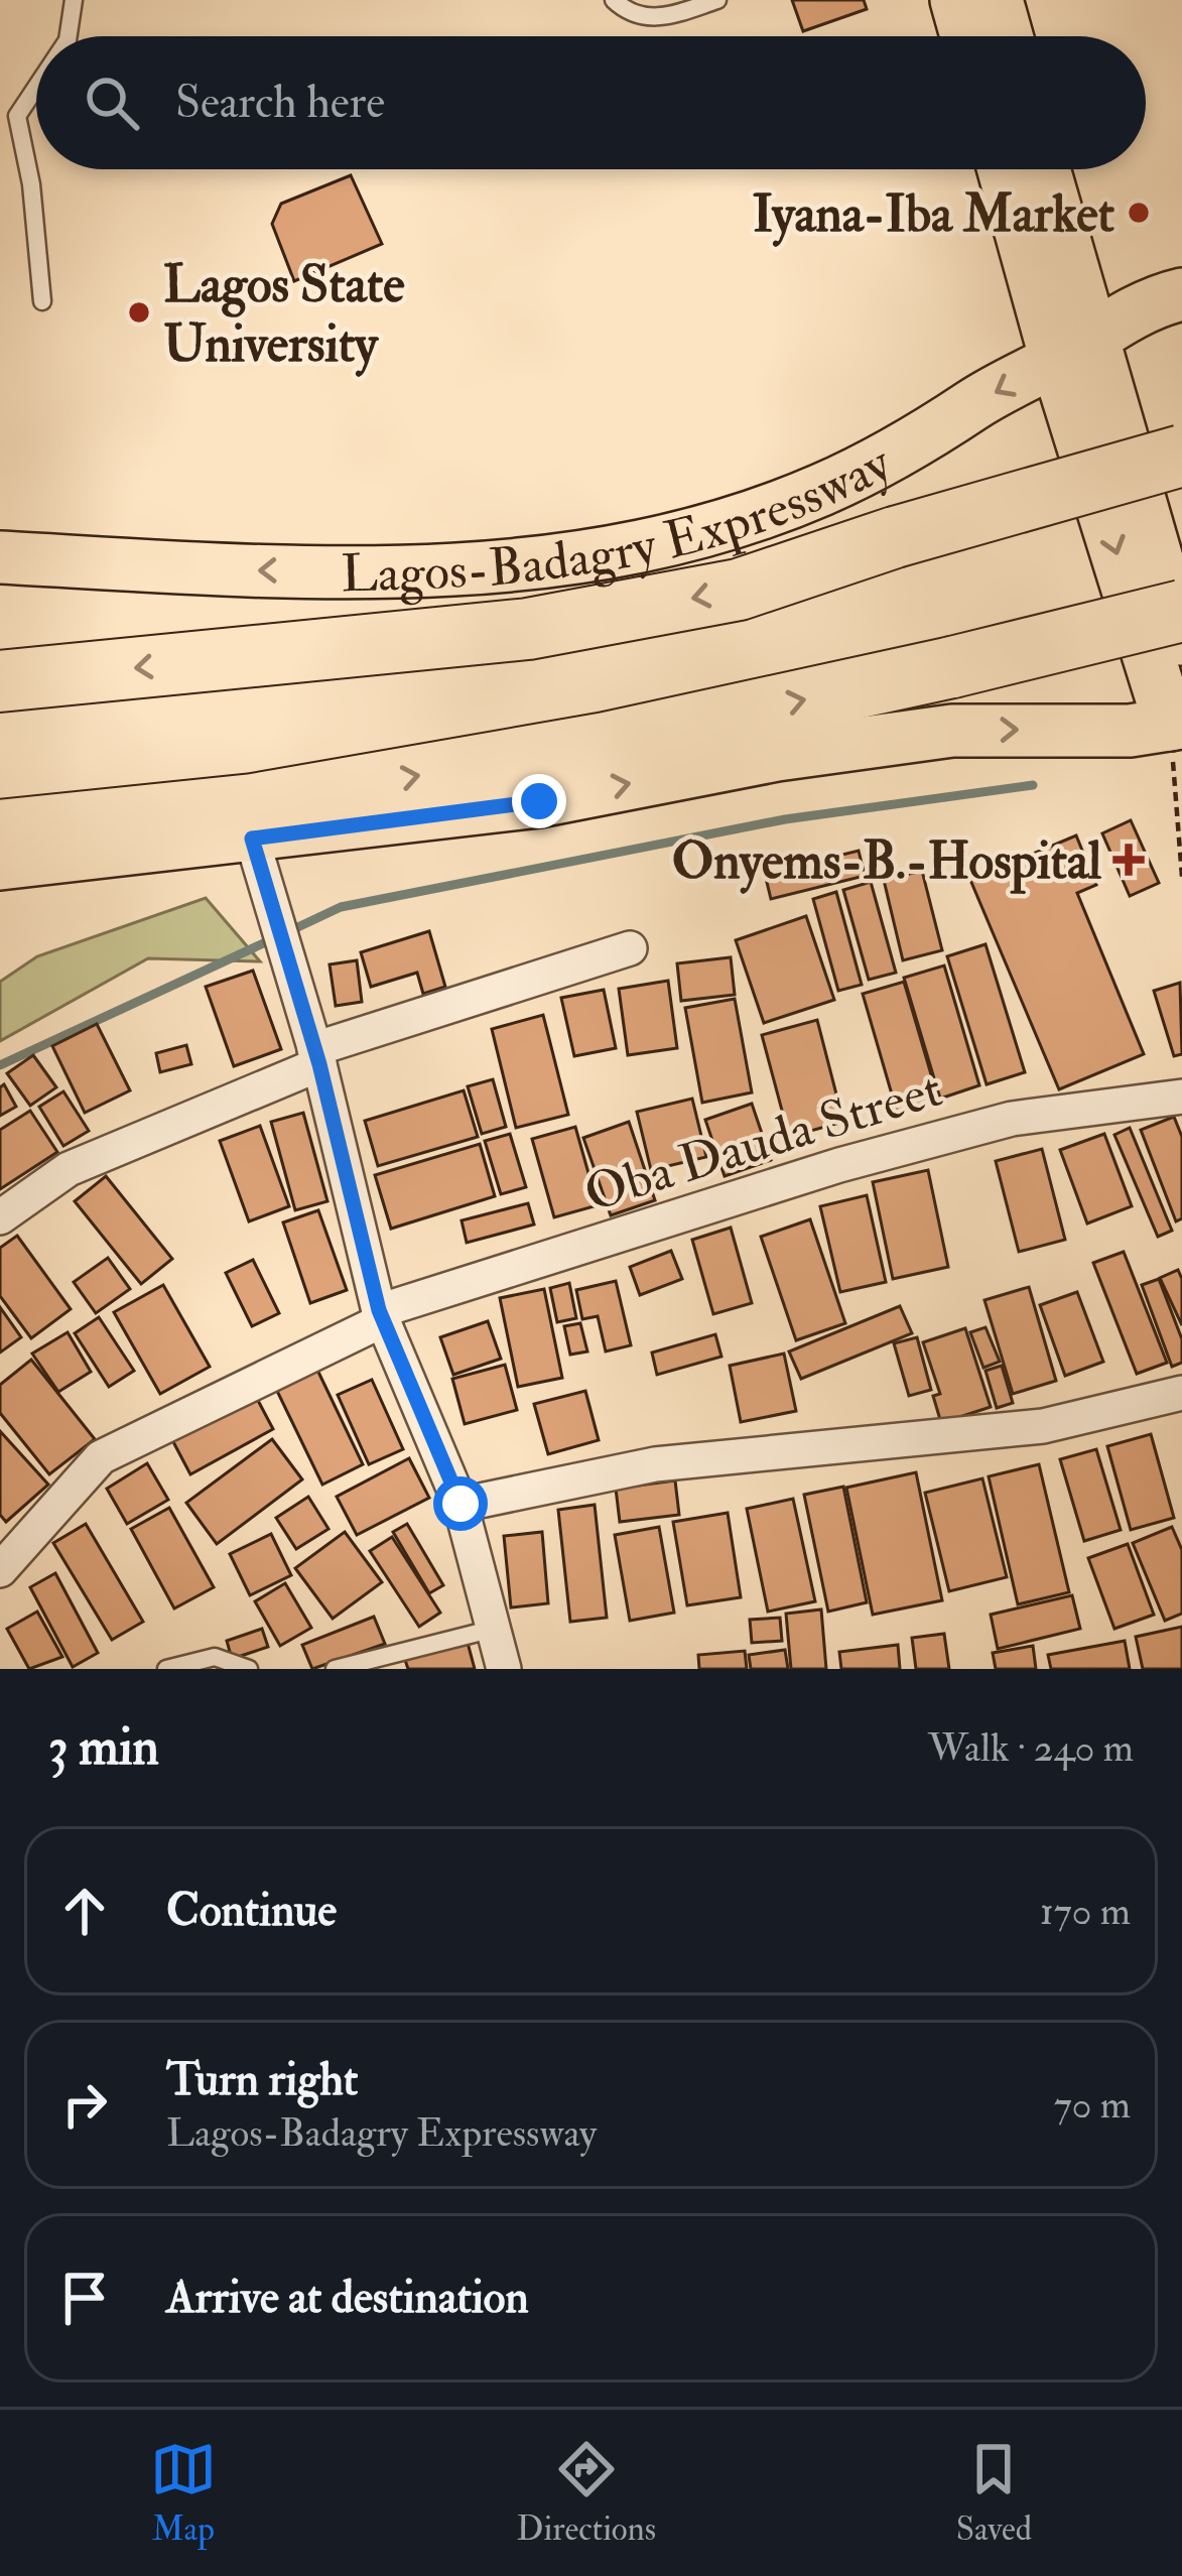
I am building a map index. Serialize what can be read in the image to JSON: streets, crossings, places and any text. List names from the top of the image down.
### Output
{
  "streets": {
    "highway": ["Lagos-Badagry Expressway"],
    "street": ["Oba Dauda Street"]
  },
  "places": {
    "other": ["Iyana-Iba Market", "Lagos State University"],
    "health": ["Onyems-B.-Hospital"]
  },
  "page": {
    "search": "Search here",
    "heading": ["3 min", "Walk · 240 m"],
    "list": [
      ["Continue", "170 m"],
      ["Turn right", "Lagos-Badagry Expressway", "70 m"],
      "Arrive at destination"
    ],
    "nav": ["Map", "Directions", "Saved"]
  }
}
